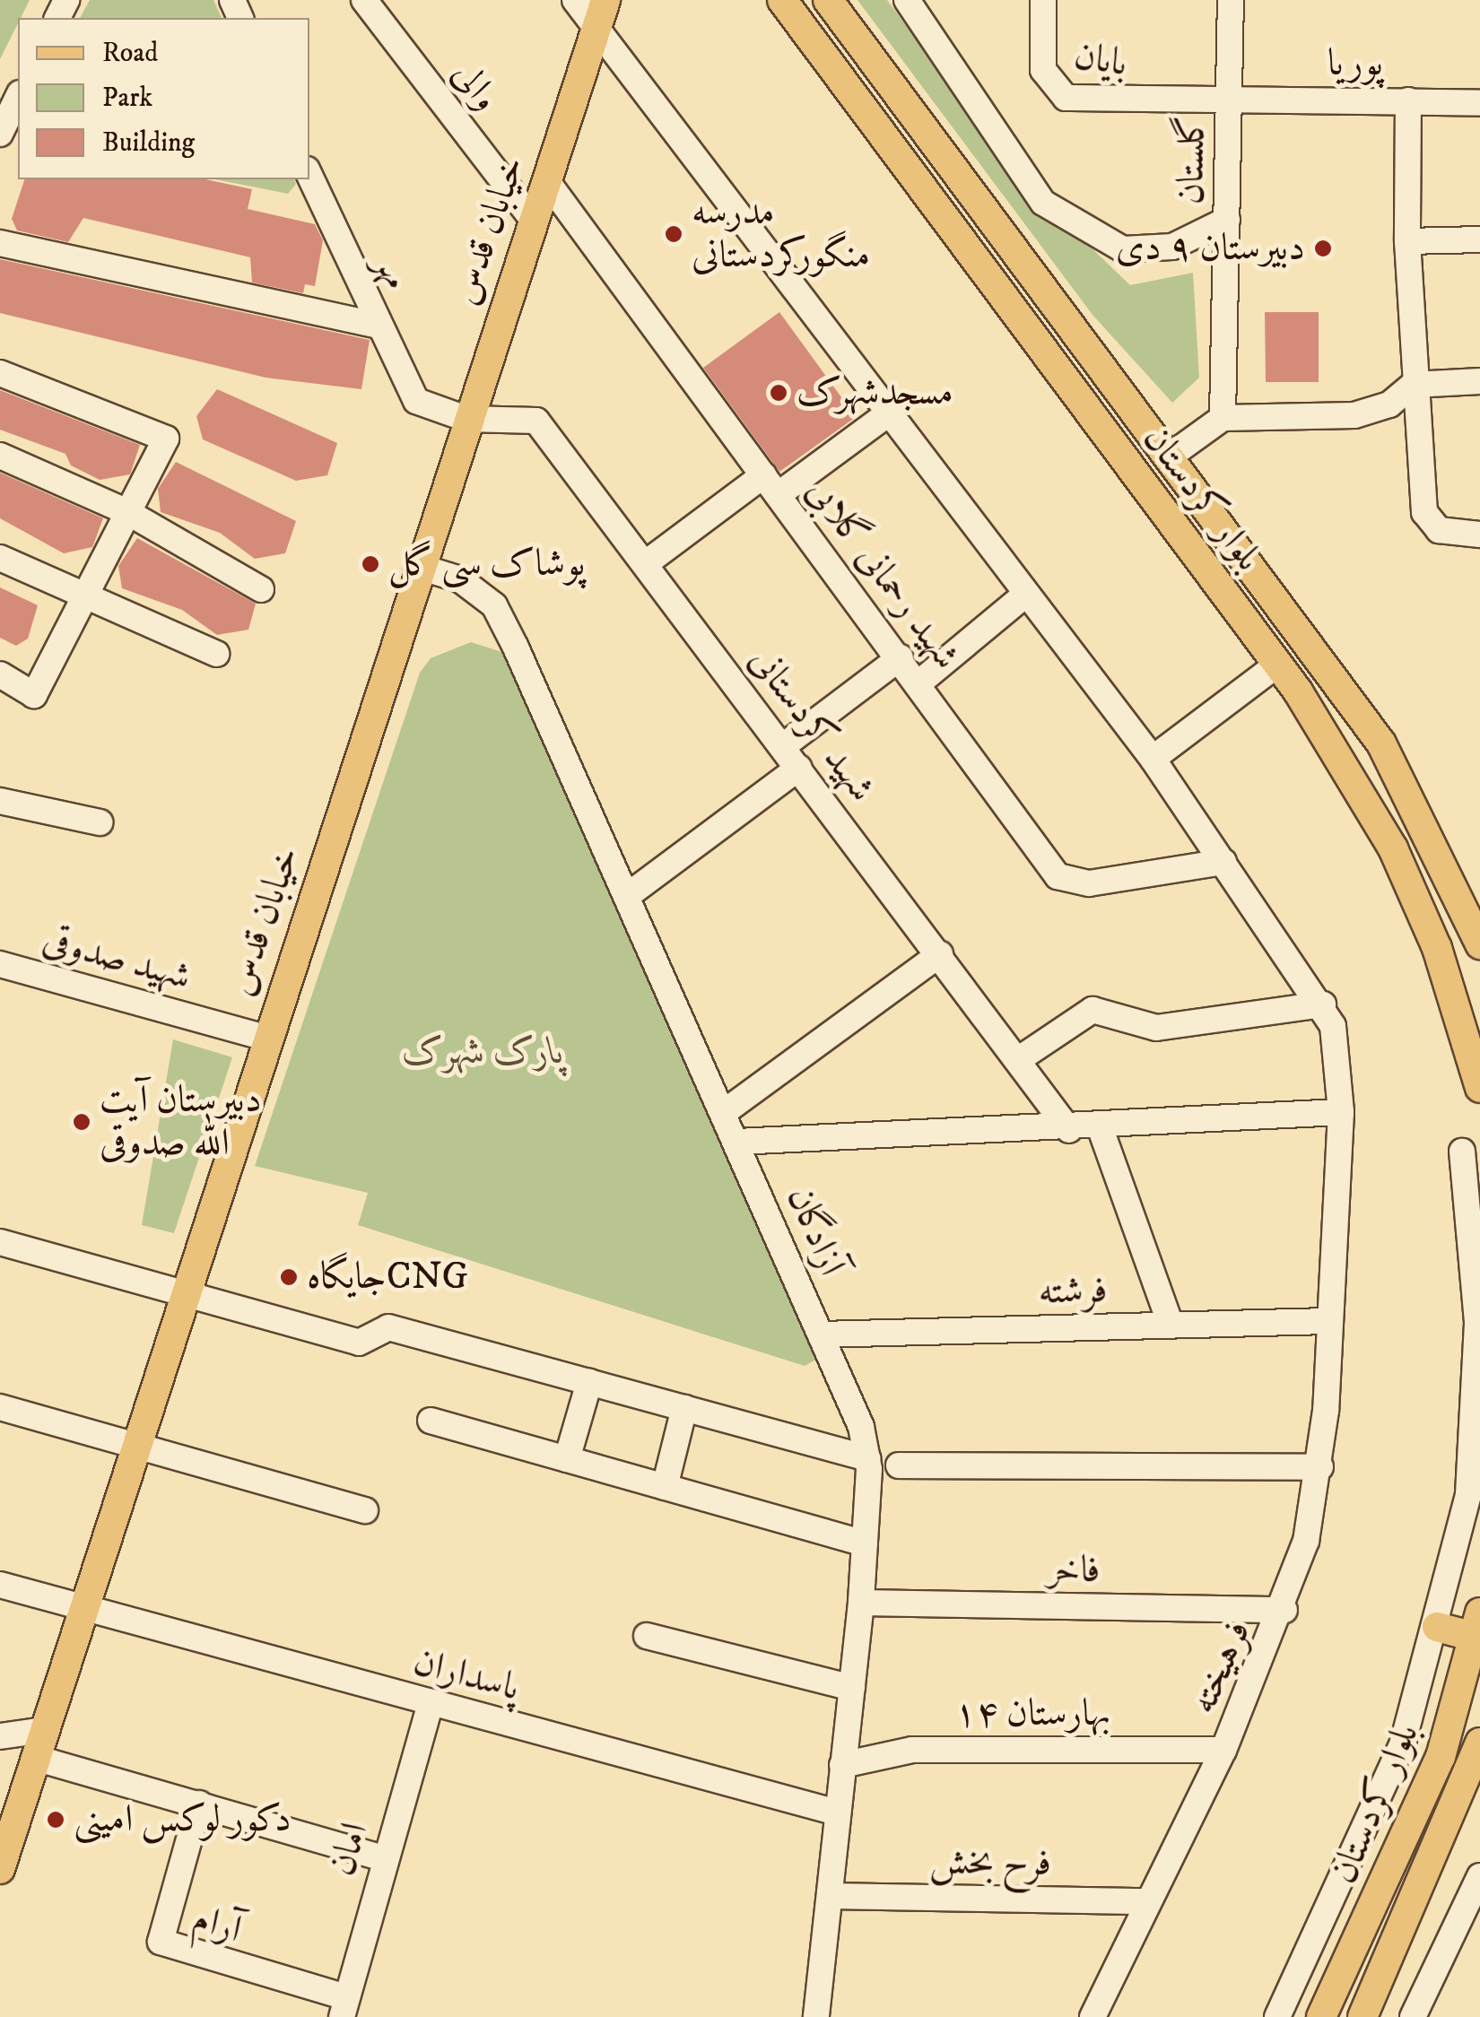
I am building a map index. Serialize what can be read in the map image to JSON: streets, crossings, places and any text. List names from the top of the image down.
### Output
{
  "streets": {
    "main road": ["خیابان قدس", "بلوار کردستان"],
    "street": [
      "بایان",
      "پوریا",
      "والی",
      "گلستان",
      "مهر",
      "شهید رحمانی گلابی",
      "شهید کردستانی",
      "شهید صدوقی",
      "آزادگان",
      "فرشته",
      "فاخر",
      "فرهیخته",
      "پاسداران",
      "بهارستان ۱۴",
      "امان",
      "فرح بخش",
      "آرام"
    ]
  },
  "crossings": [
    ["بایان", "پوریا"],
    ["بایان", "گلستان"],
    ["پوریا", "گلستان"],
    ["والی", "خیابان قدس"],
    ["خیابان قدس", "مهر"],
    ["خیابان قدس", "شهید رحمانی گلابی"],
    ["خیابان قدس", "شهید کردستانی"],
    ["خیابان قدس", "شهید صدوقی"],
    ["خیابان قدس", "آزادگان"],
    ["خیابان قدس", "فرهیخته"],
    ["خیابان قدس", "پاسداران"],
    ["مهر", "شهید کردستانی"],
    ["شهید رحمانی گلابی", "فرهیخته"],
    ["آزادگان", "فرشته"],
    ["آزادگان", "فاخر"],
    ["آزادگان", "پاسداران"],
    ["آزادگان", "بهارستان ۱۴"],
    ["آزادگان", "فرح بخش"],
    ["فرشته", "فرهیخته"],
    ["فاخر", "فرهیخته"],
    ["فرهیخته", "بهارستان ۱۴"],
    ["فرهیخته", "فرح بخش"],
    ["پاسداران", "امان"],
    ["امان", "آرام"]
  ],
  "parks": ["پارک شهرک"],
  "places": [
    "مدرسه منگورکردستانی",
    "دبیرستان ۹ دی",
    "مسجدشهرک",
    "پوشاک سی گل",
    "دبیرستان آیت الله صدوقی",
    "جایگاهCNG",
    "دکور لوکس امینی"
  ],
  "legend": ["Road", "Park", "Building"]
}
